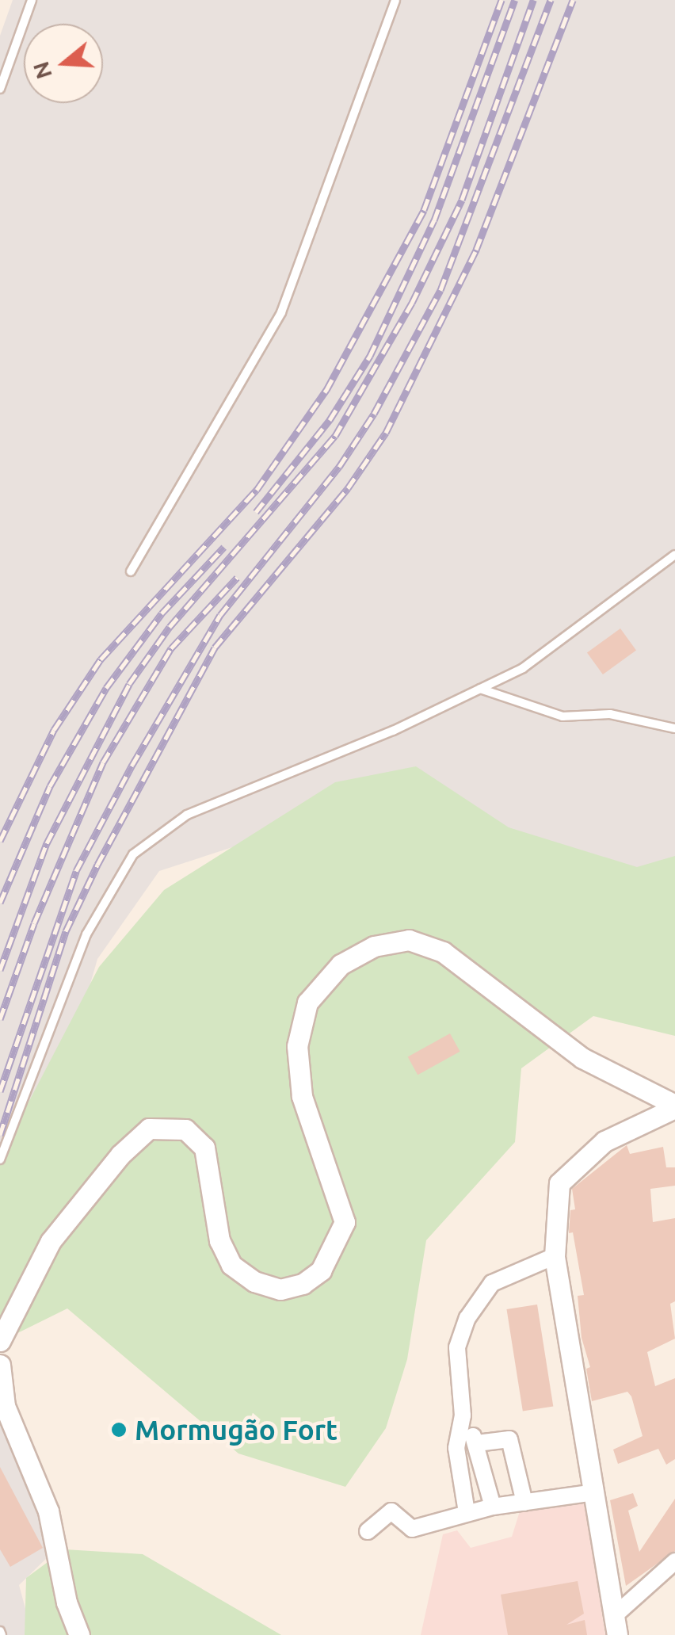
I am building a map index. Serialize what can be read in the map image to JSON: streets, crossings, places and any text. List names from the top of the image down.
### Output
{
  "places": ["Mormugão Fort"],
  "north": "left"
}
